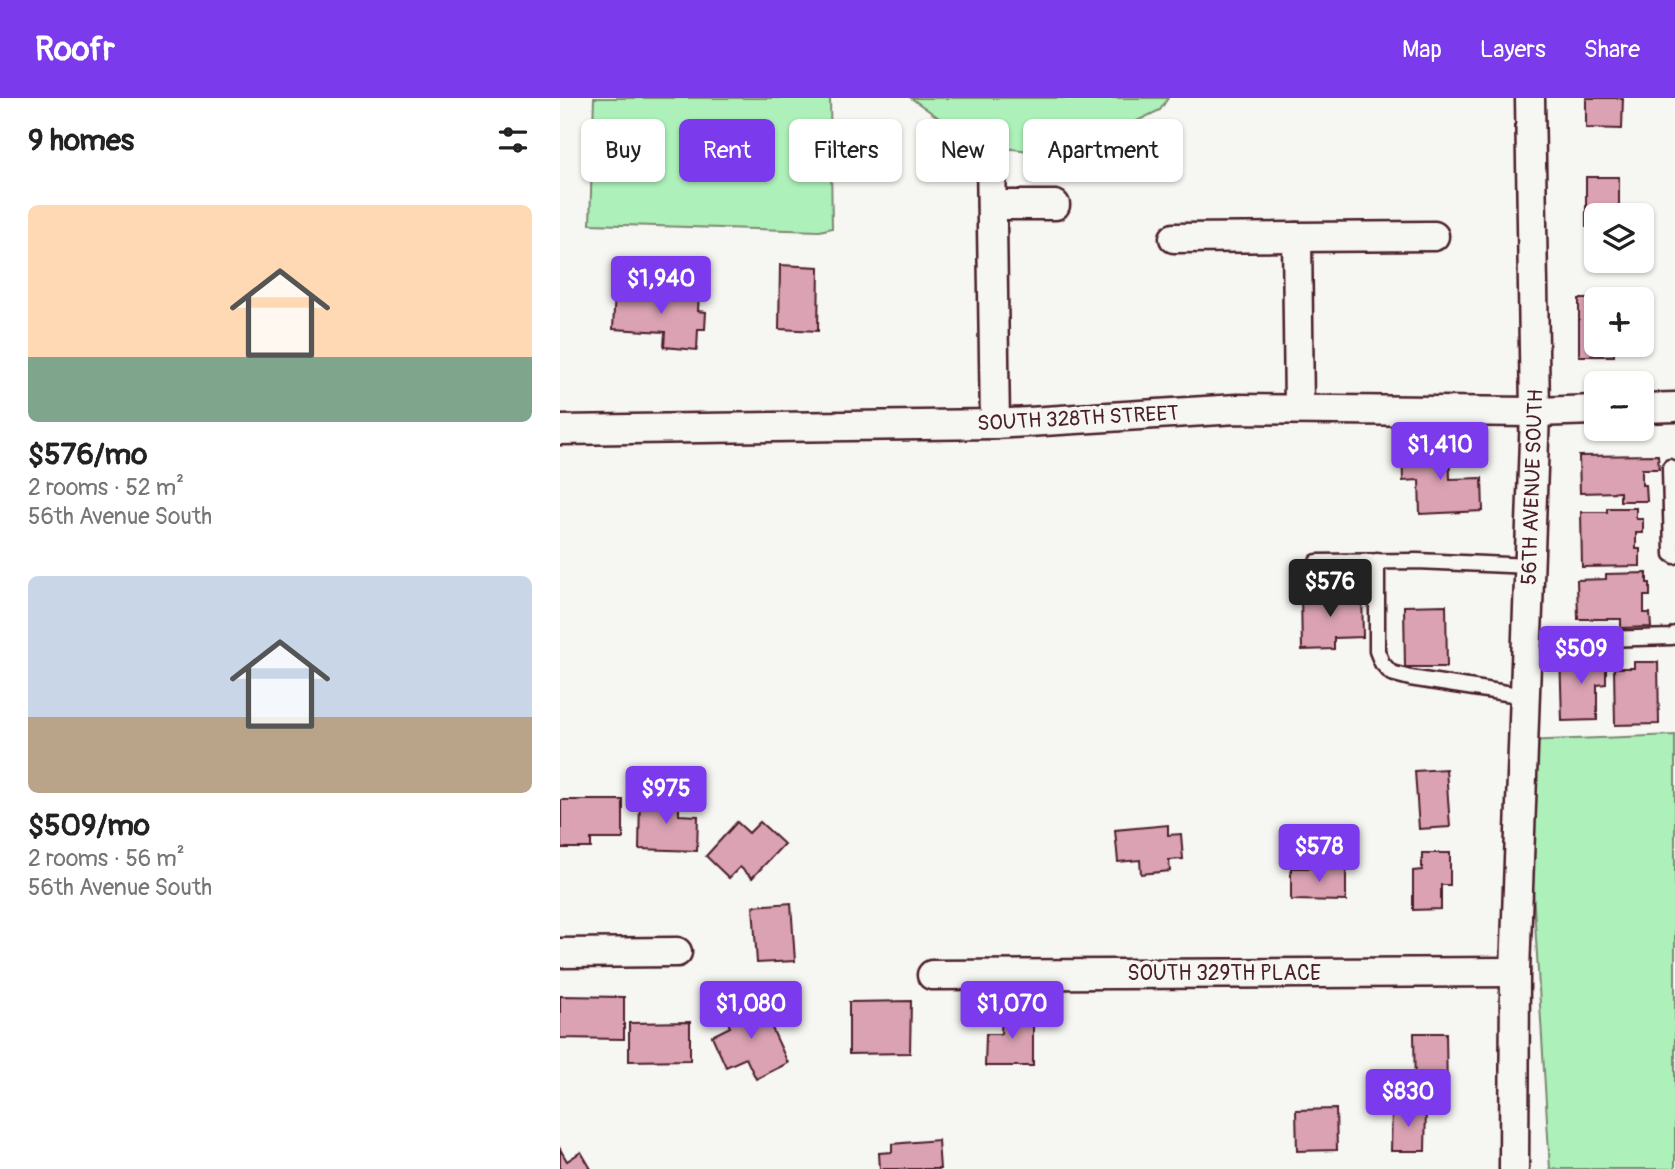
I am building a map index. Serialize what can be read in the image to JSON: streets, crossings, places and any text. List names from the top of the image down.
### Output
{
  "streets": {
    "street": ["SOUTH 328TH STREET", "56TH AVENUE SOUTH", "SOUTH 329TH PLACE"]
  },
  "crossings": [
    ["SOUTH 328TH STREET", "56TH AVENUE SOUTH"],
    ["56TH AVENUE SOUTH", "SOUTH 329TH PLACE"]
  ],
  "page": {
    "header": "Roofr",
    "nav": ["Map", "Layers", "Share"],
    "heading": "9 homes",
    "chip": [
      "Buy",
      "Rent",
      "Filters",
      "New",
      "Apartment"
    ],
    "list": [
      {
        "name": "$576/mo",
        "note": "2 rooms · 52 m² · 56th Avenue South"
      },
      {
        "name": "$509/mo",
        "note": "2 rooms · 56 m² · 56th Avenue South"
      }
    ],
    "map_buttons": ["+", "−"],
    "price": [
      "$1,940",
      "$1,410",
      "$576",
      "$509",
      "$975",
      "$578",
      "$1,080",
      "$1,070",
      "$830"
    ]
  }
}
